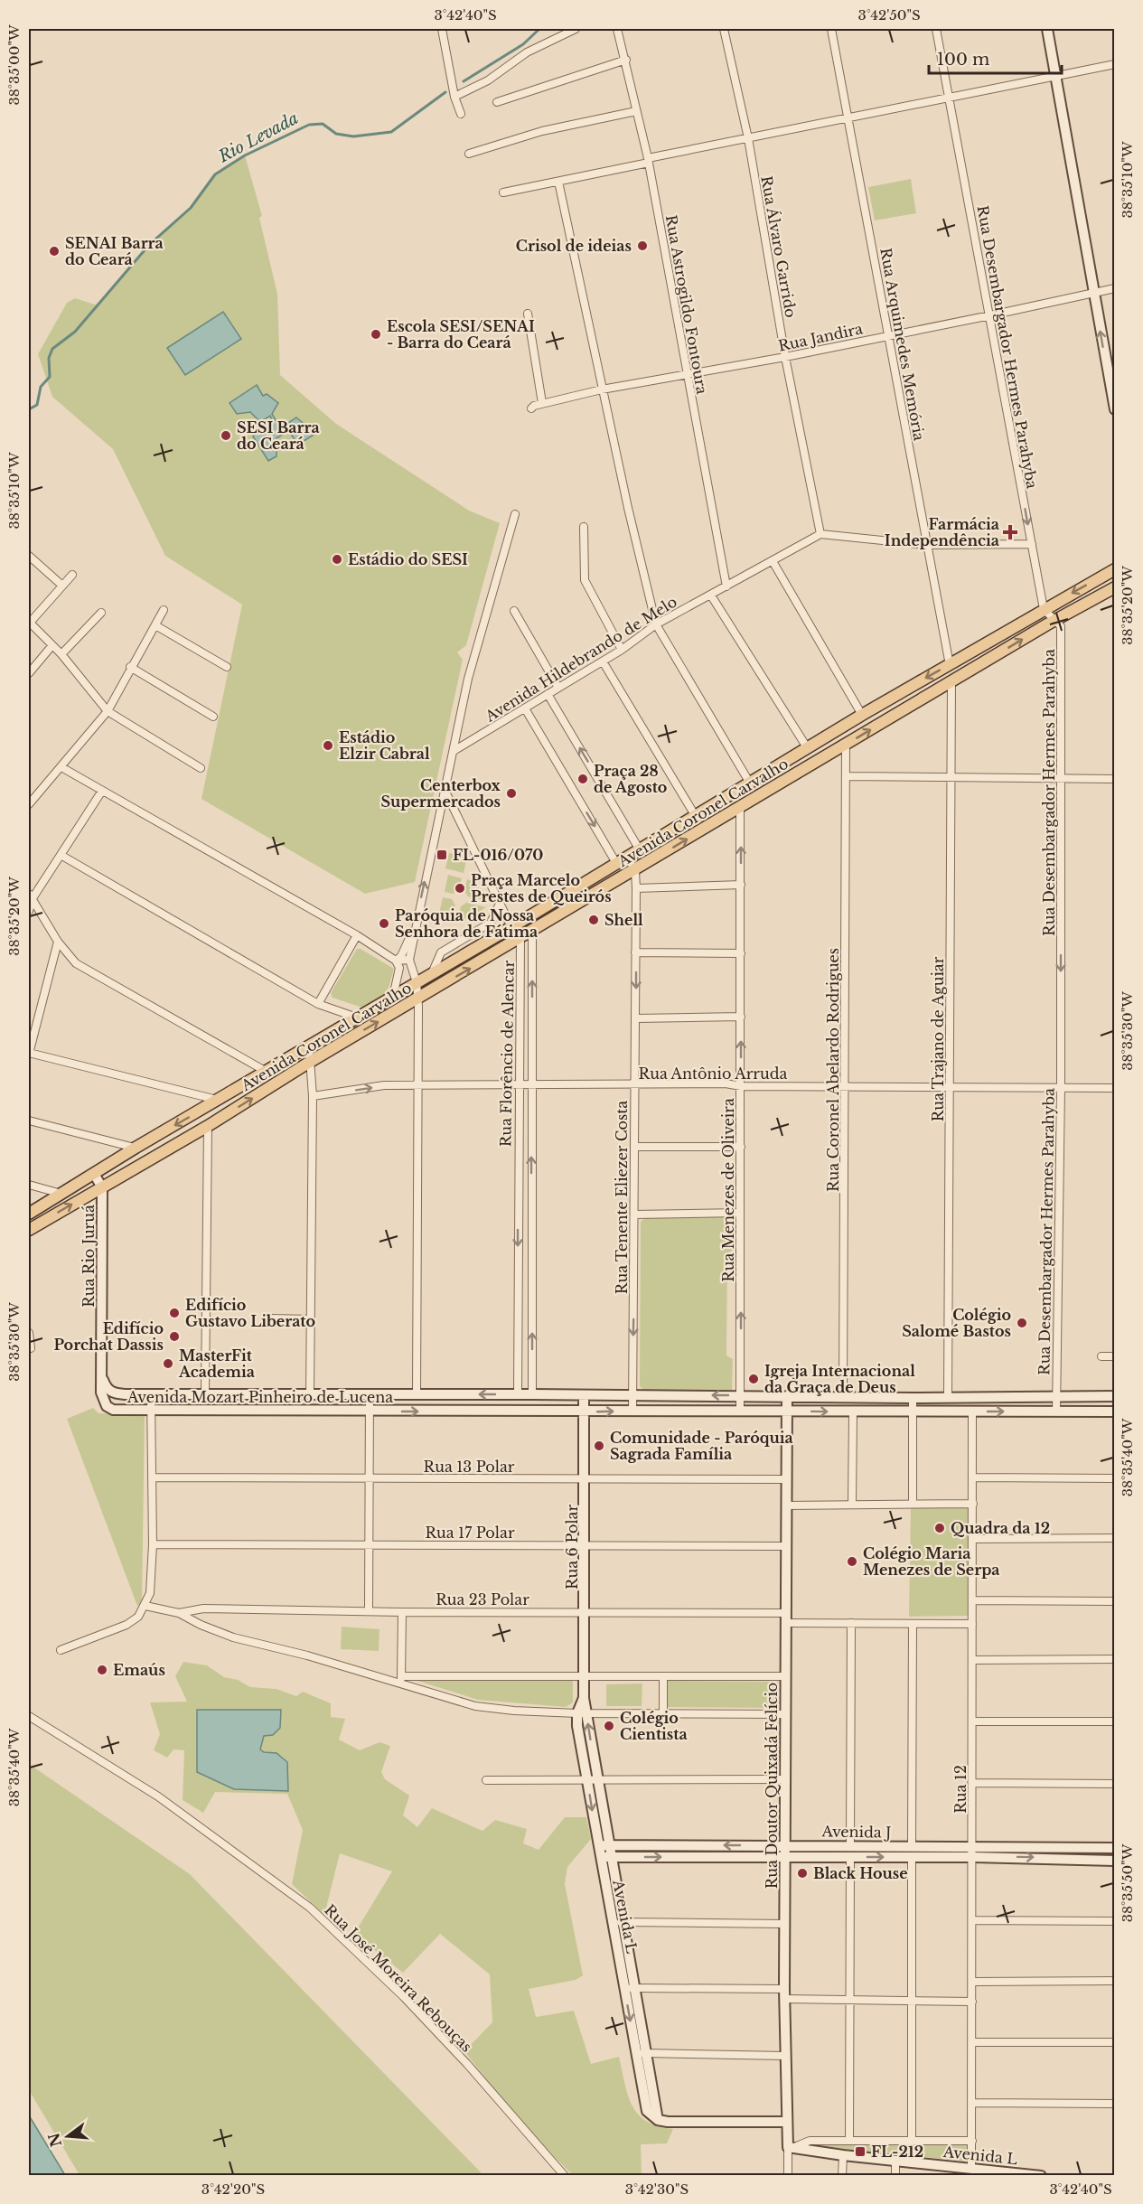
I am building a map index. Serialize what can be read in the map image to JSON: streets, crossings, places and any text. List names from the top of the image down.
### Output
{
  "streets": {
    "main road": ["Avenida Coronel Carvalho"],
    "street": [
      "Rua Álvaro Garrido",
      "Rua Astrogildo Fontoura",
      "Rua Jandira",
      "Rua Arquimedes Memória",
      "Rua Desembargador Hermes Parahyba",
      "Avenida Hildebrando de Melo",
      "Rua Trajano de Aguiar",
      "Rua Florêncio de Alencar",
      "Rua Coronel Abelardo Rodrigues",
      "Rua Antônio Arruda",
      "Rua Menezes de Oliveira",
      "Rua Tenente Eliezer Costa",
      "Rua Rio Juruá",
      "Avenida Mozart Pinheiro de Lucena",
      "Rua 13 Polar",
      "Rua 17 Polar",
      "Rua 6 Polar",
      "Rua 23 Polar",
      "Rua Doutor Quixadá Felício",
      "Rua 12",
      "Avenida J",
      "Avenida L",
      "Rua José Moreira Rebouças"
    ]
  },
  "crossings": [
    ["Rua Álvaro Garrido", "Rua Jandira"],
    ["Rua Álvaro Garrido", "Avenida Hildebrando de Melo"],
    ["Rua Astrogildo Fontoura", "Rua Jandira"],
    ["Rua Astrogildo Fontoura", "Avenida Hildebrando de Melo"],
    ["Rua Jandira", "Rua Arquimedes Memória"],
    ["Rua Jandira", "Rua Desembargador Hermes Parahyba"],
    ["Rua Arquimedes Memória", "Avenida Coronel Carvalho"],
    ["Rua Desembargador Hermes Parahyba", "Avenida Coronel Carvalho"],
    ["Rua Desembargador Hermes Parahyba", "Rua Antônio Arruda"],
    ["Rua Desembargador Hermes Parahyba", "Avenida Mozart Pinheiro de Lucena"],
    ["Avenida Coronel Carvalho", "Rua Trajano de Aguiar"],
    ["Avenida Coronel Carvalho", "Rua Florêncio de Alencar"],
    ["Avenida Coronel Carvalho", "Rua Coronel Abelardo Rodrigues"],
    ["Avenida Coronel Carvalho", "Rua Menezes de Oliveira"],
    ["Avenida Coronel Carvalho", "Rua Tenente Eliezer Costa"],
    ["Avenida Coronel Carvalho", "Rua Rio Juruá"],
    ["Rua Trajano de Aguiar", "Rua Antônio Arruda"],
    ["Rua Trajano de Aguiar", "Avenida Mozart Pinheiro de Lucena"],
    ["Rua Florêncio de Alencar", "Rua Antônio Arruda"],
    ["Rua Florêncio de Alencar", "Avenida Mozart Pinheiro de Lucena"],
    ["Rua Coronel Abelardo Rodrigues", "Rua Antônio Arruda"],
    ["Rua Coronel Abelardo Rodrigues", "Avenida Mozart Pinheiro de Lucena"],
    ["Rua Antônio Arruda", "Rua Menezes de Oliveira"],
    ["Rua Antônio Arruda", "Rua Tenente Eliezer Costa"],
    ["Rua Menezes de Oliveira", "Avenida Mozart Pinheiro de Lucena"],
    ["Rua Tenente Eliezer Costa", "Avenida Mozart Pinheiro de Lucena"],
    ["Rua Rio Juruá", "Avenida Mozart Pinheiro de Lucena"],
    ["Avenida Mozart Pinheiro de Lucena", "Rua 6 Polar"],
    ["Avenida Mozart Pinheiro de Lucena", "Rua Doutor Quixadá Felício"],
    ["Avenida Mozart Pinheiro de Lucena", "Rua 12"],
    ["Rua 13 Polar", "Rua 6 Polar"],
    ["Rua 13 Polar", "Rua Doutor Quixadá Felício"],
    ["Rua 17 Polar", "Rua 6 Polar"],
    ["Rua 17 Polar", "Rua Doutor Quixadá Felício"],
    ["Rua 6 Polar", "Rua 23 Polar"],
    ["Rua 6 Polar", "Avenida L"],
    ["Rua 23 Polar", "Rua Doutor Quixadá Felício"],
    ["Rua 23 Polar", "Rua 12"],
    ["Rua Doutor Quixadá Felício", "Avenida J"],
    ["Rua Doutor Quixadá Felício", "Avenida L"],
    ["Rua 12", "Avenida J"],
    ["Rua 12", "Avenida L"],
    ["Avenida J", "Avenida L"]
  ],
  "one_way": ["Rua Desembargador Hermes Parahyba", "Rua Menezes de Oliveira", "Rua Tenente Eliezer Costa"],
  "water": ["Rio Levada"],
  "places": {
    "other": [
      "Crisol de ideias",
      "SENAI Barra do Ceará",
      "Escola SESI/SENAI - Barra do Ceará",
      "SESI Barra do Ceará",
      "Estádio do SESI",
      "Estádio Elzir Cabral",
      "Praça 28 de Agosto",
      "Centerbox Supermercados",
      "Praça Marcelo Prestes de Queirós",
      "Shell",
      "Paróquia de Nossa Senhora de Fátima",
      "Edifício Gustavo Liberato",
      "Colégio Salomé Bastos",
      "Edifício Porchat Dassis",
      "MasterFit Academia",
      "Igreja Internacional da Graça de Deus",
      "Comunidade - Paróquia Sagrada Família",
      "Quadra da 12",
      "Colégio Maria Menezes de Serpa",
      "Emaús",
      "Colégio Cientista",
      "Black House"
    ],
    "health": ["Farmácia Independência"],
    "transit": ["FL-016/070", "FL-212"]
  },
  "scale_bar": "100 m",
  "north": "left",
  "coordinates": [
    "3°42'40\"S",
    "3°42'50\"S",
    "38°35'00\"W",
    "38°35'10\"W",
    "38°35'20\"W",
    "38°35'30\"W",
    "38°35'40\"W",
    "38°35'50\"W",
    "3°42'20\"S",
    "3°42'30\"S"
  ]
}
